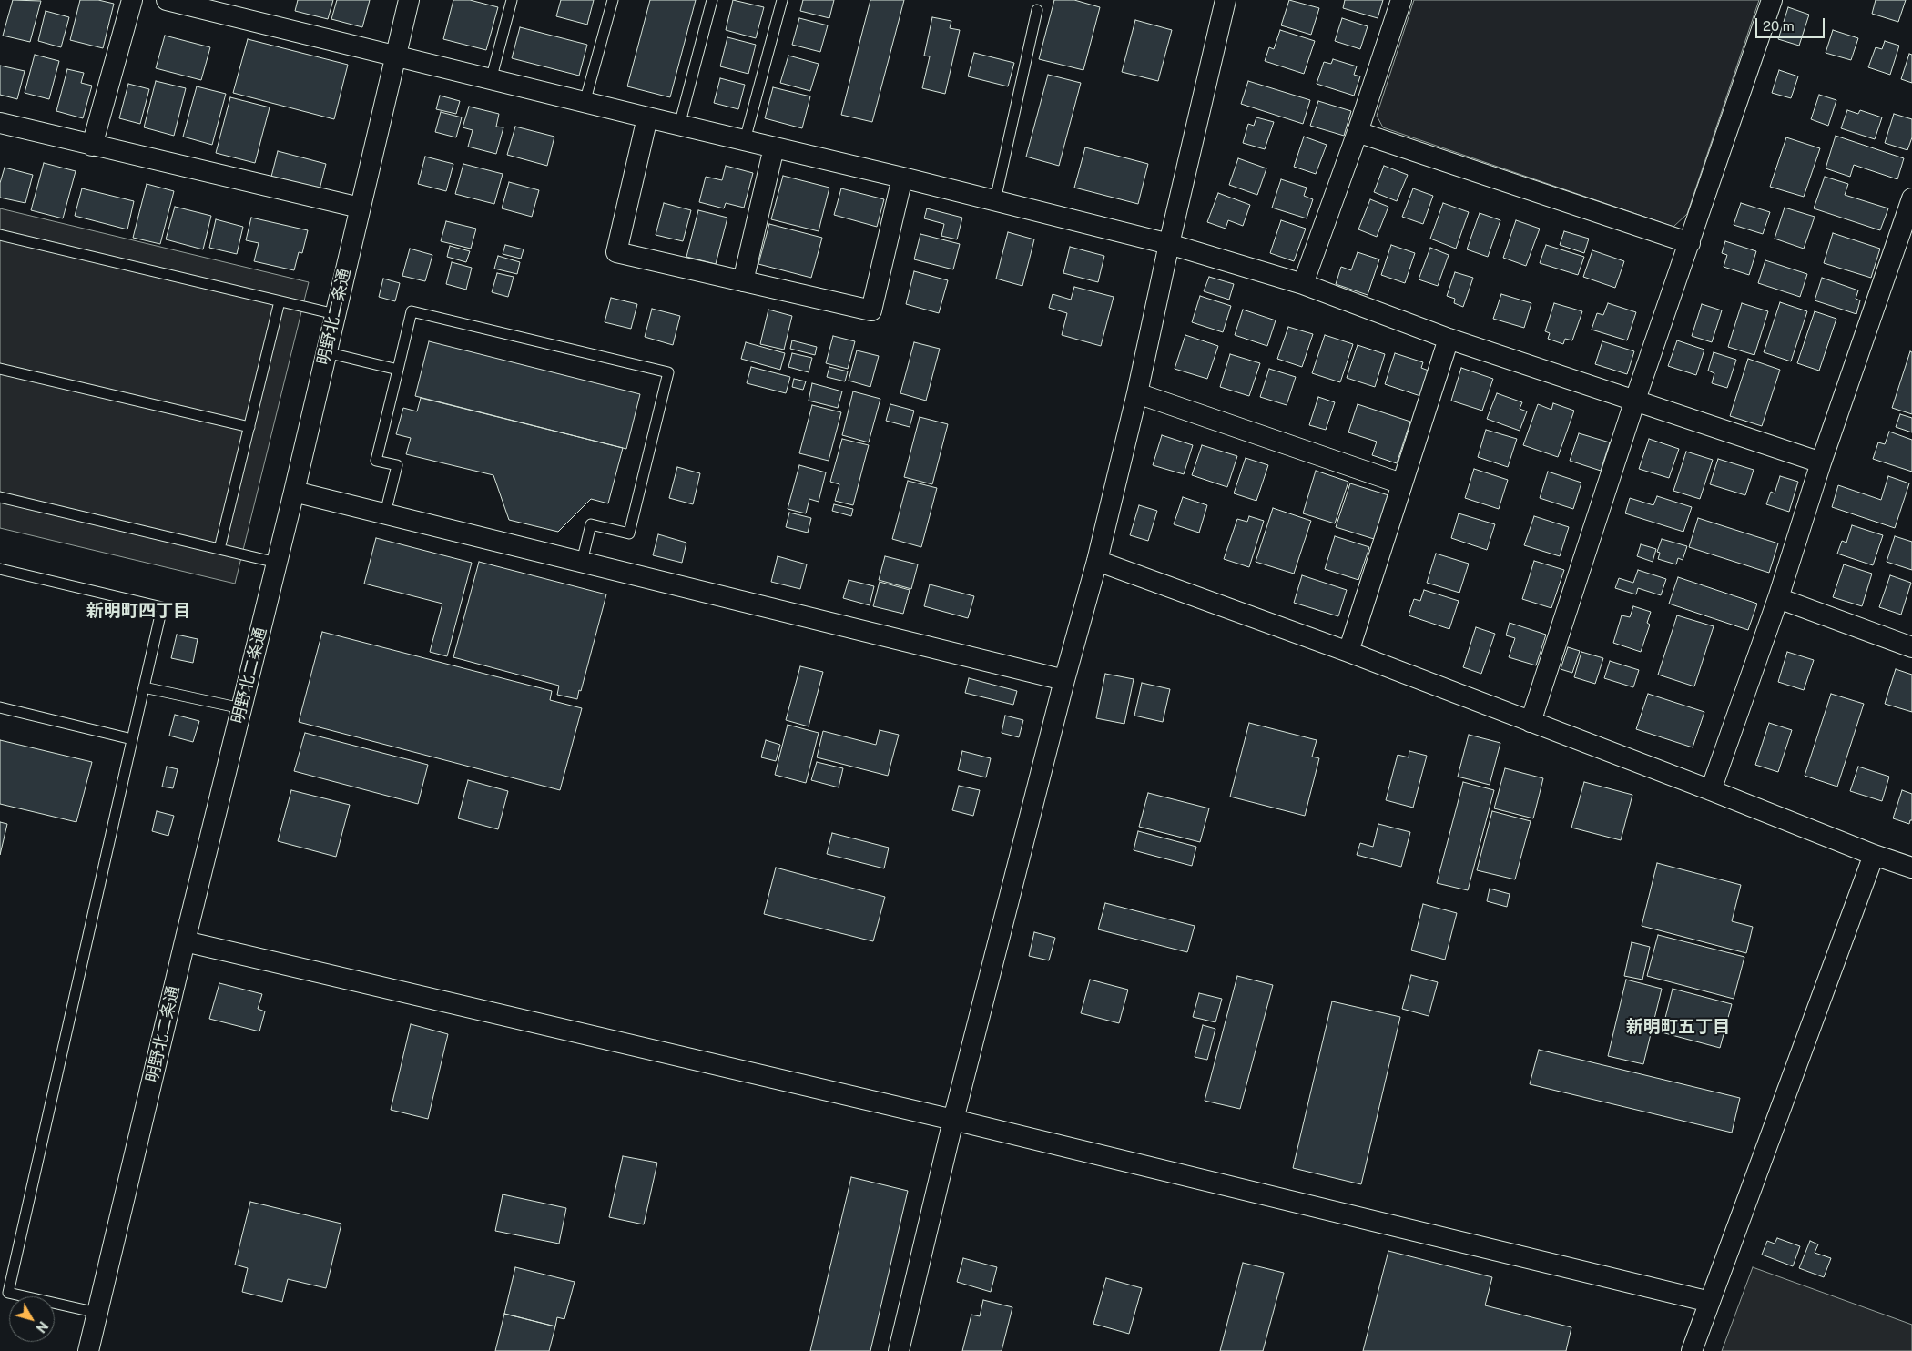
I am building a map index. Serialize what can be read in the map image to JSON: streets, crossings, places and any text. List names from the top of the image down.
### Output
{
  "streets": {
    "street": ["明野北二条通"]
  },
  "districts": ["新明町四丁目", "新明町五丁目"],
  "scale_bar": "20 m",
  "north": "bottom right"
}
